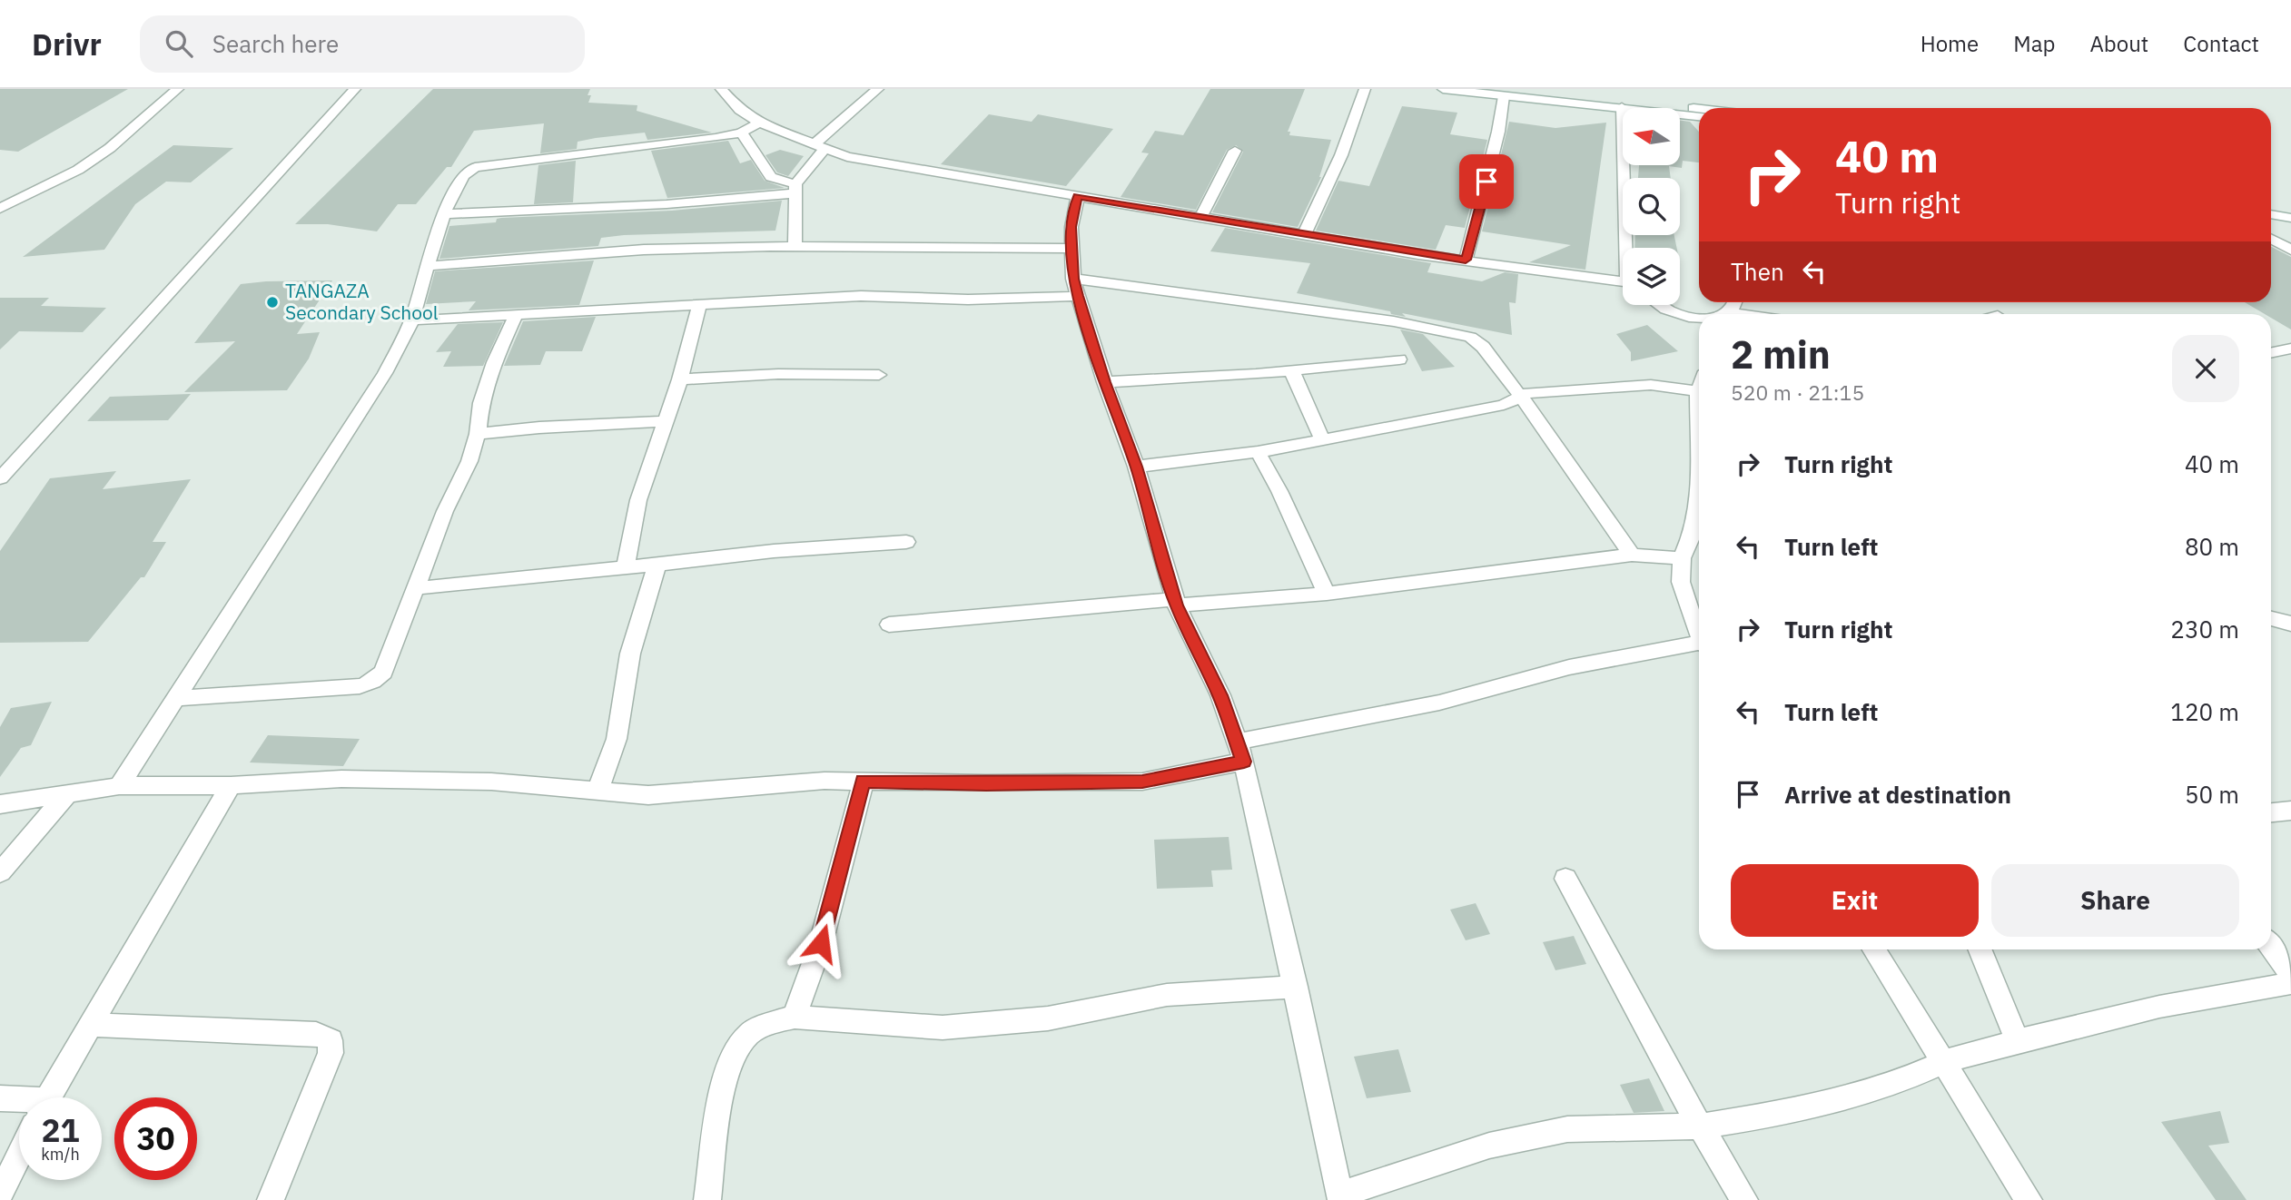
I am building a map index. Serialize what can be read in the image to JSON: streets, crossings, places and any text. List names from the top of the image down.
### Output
{
  "places": ["TANGAZA Secondary School"],
  "north": "left",
  "page": {
    "header": "Drivr",
    "search": "Search here",
    "nav": [
      "Home",
      "Map",
      "About",
      "Contact"
    ],
    "turn": ["40 m", "Turn right"],
    "then": "Then",
    "heading": ["2 min", "520 m · 21:15"],
    "list": [
      {
        "name": "Turn right",
        "value": "40 m"
      },
      {
        "name": "Turn left",
        "value": "80 m"
      },
      {
        "name": "Turn right",
        "value": "230 m"
      },
      {
        "name": "Turn left",
        "value": "120 m"
      },
      {
        "name": "Arrive at destination",
        "value": "50 m"
      }
    ],
    "buttons": ["Exit", "Share"],
    "speed": "21 km/h",
    "limit": "30"
  }
}
